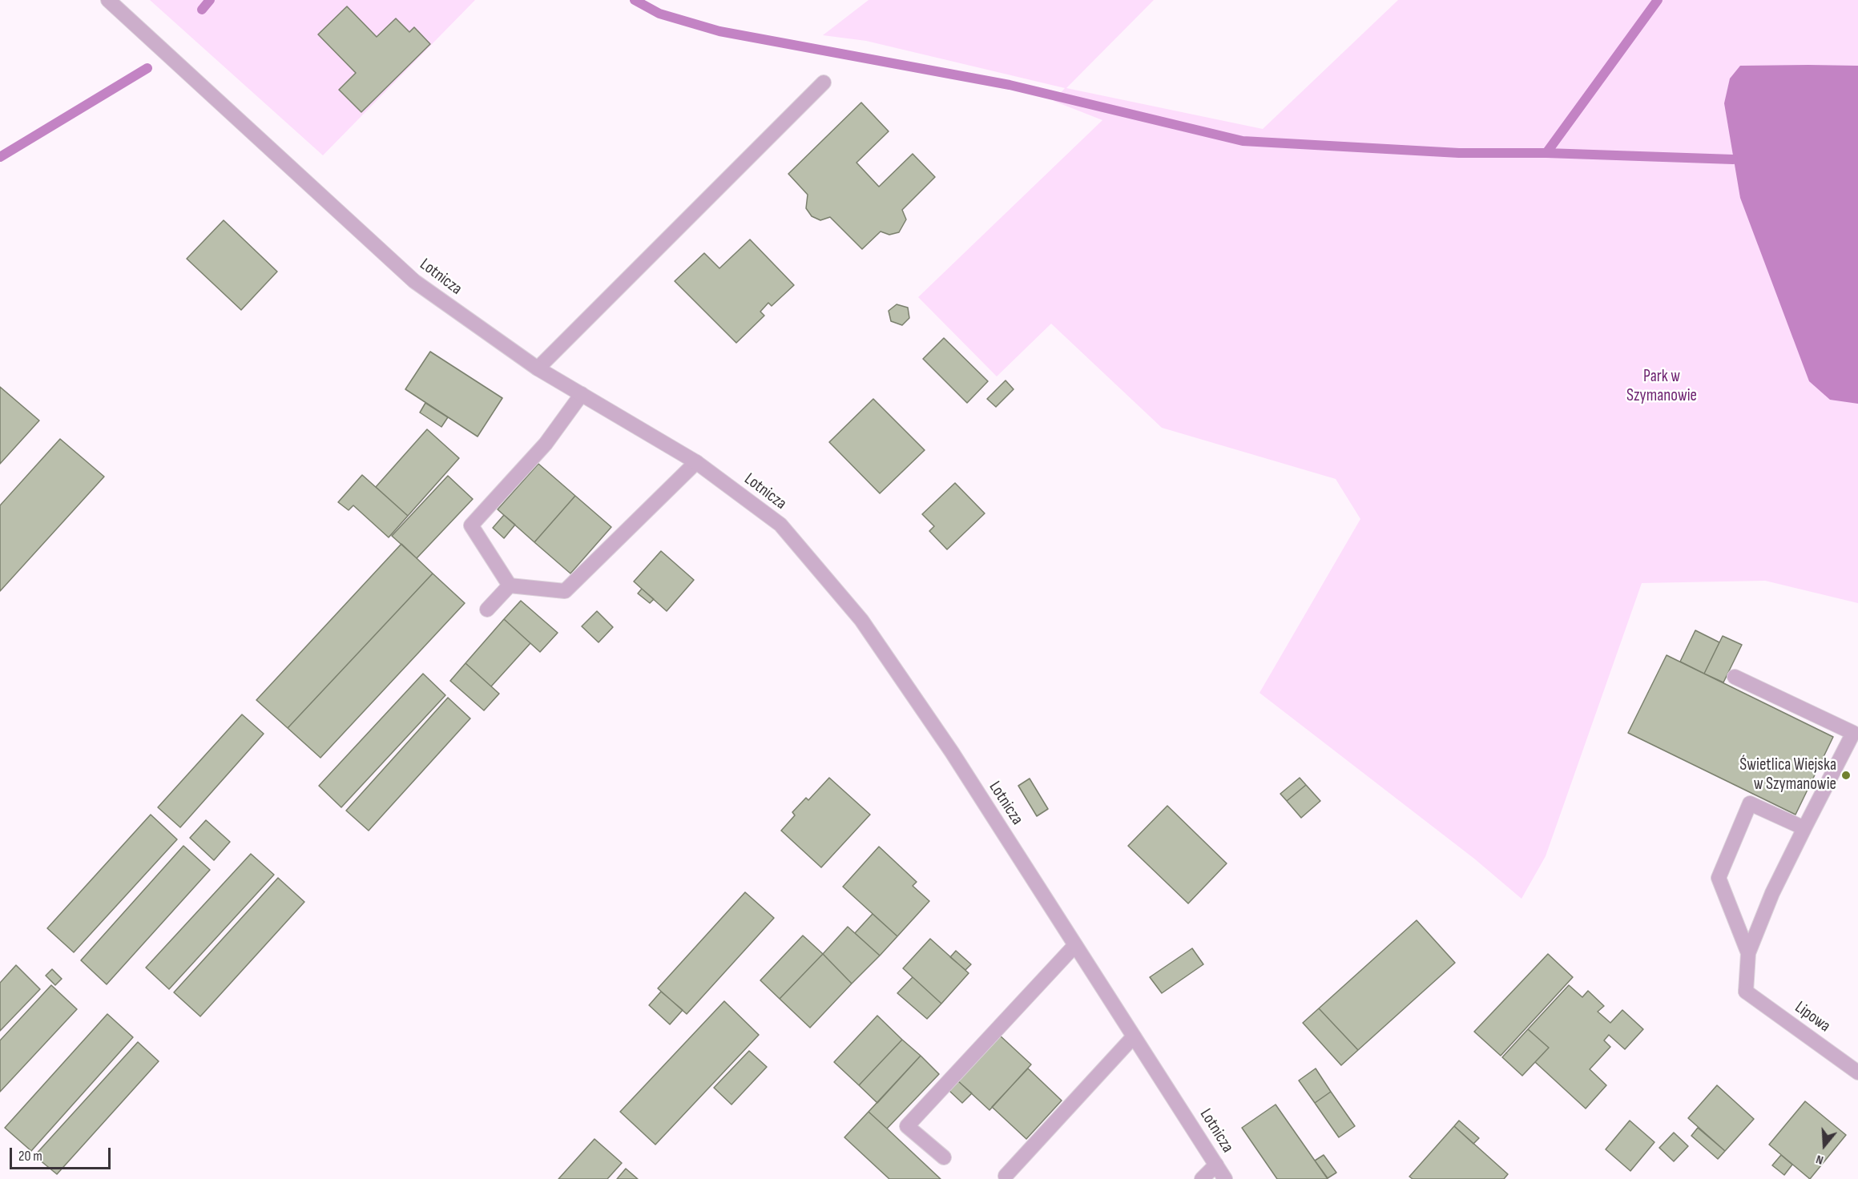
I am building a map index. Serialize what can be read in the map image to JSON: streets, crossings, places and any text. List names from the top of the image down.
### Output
{
  "streets": {
    "street": ["Lotnicza", "Lipowa"]
  },
  "parks": ["Park w Szymanowie"],
  "places": ["Świetlica Wiejska w Szymanowie"],
  "scale_bar": "20 m",
  "north": "bottom"
}
